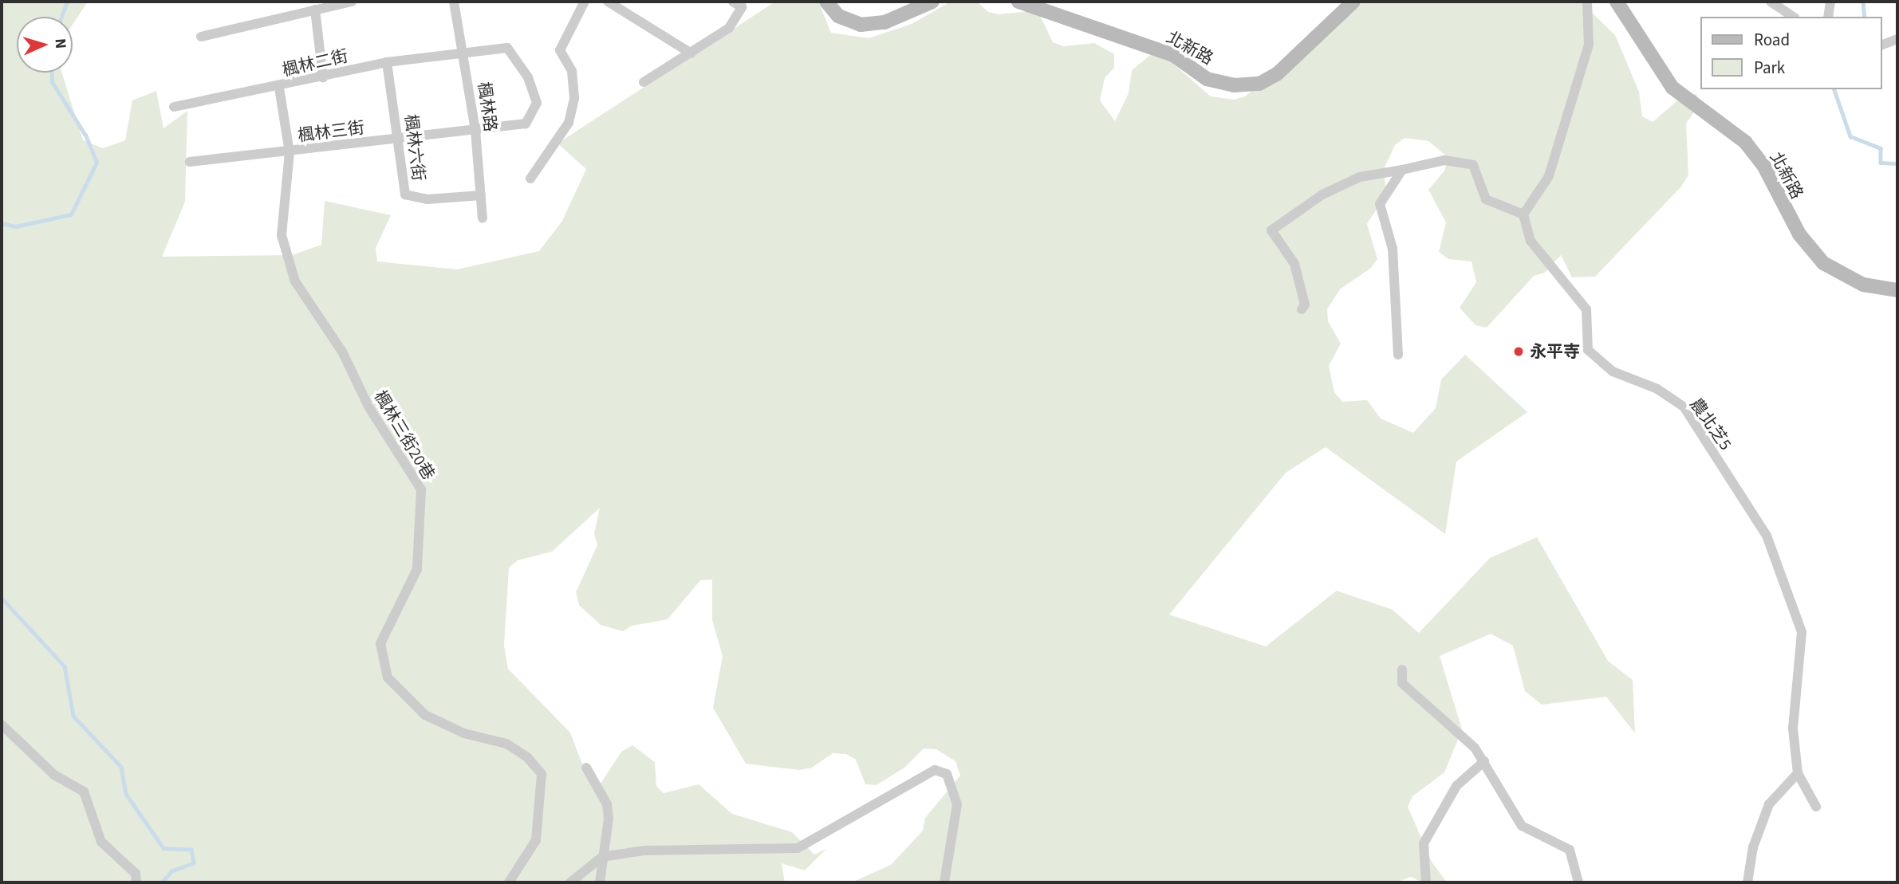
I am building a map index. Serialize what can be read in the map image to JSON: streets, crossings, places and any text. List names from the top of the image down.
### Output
{
  "streets": {
    "main road": ["北新路"],
    "street": [
      "楓林二街",
      "楓林路",
      "楓林三街",
      "楓林六街",
      "農北芝5",
      "楓林三街20巷"
    ]
  },
  "crossings": [
    ["楓林二街", "楓林路"],
    ["楓林二街", "楓林三街"],
    ["楓林二街", "楓林六街"],
    ["楓林路", "楓林三街"],
    ["楓林路", "楓林六街"],
    ["楓林三街", "楓林六街"],
    ["楓林三街", "楓林三街20巷"]
  ],
  "places": ["永平寺"],
  "legend": ["Road", "Park"],
  "north": "right"
}
